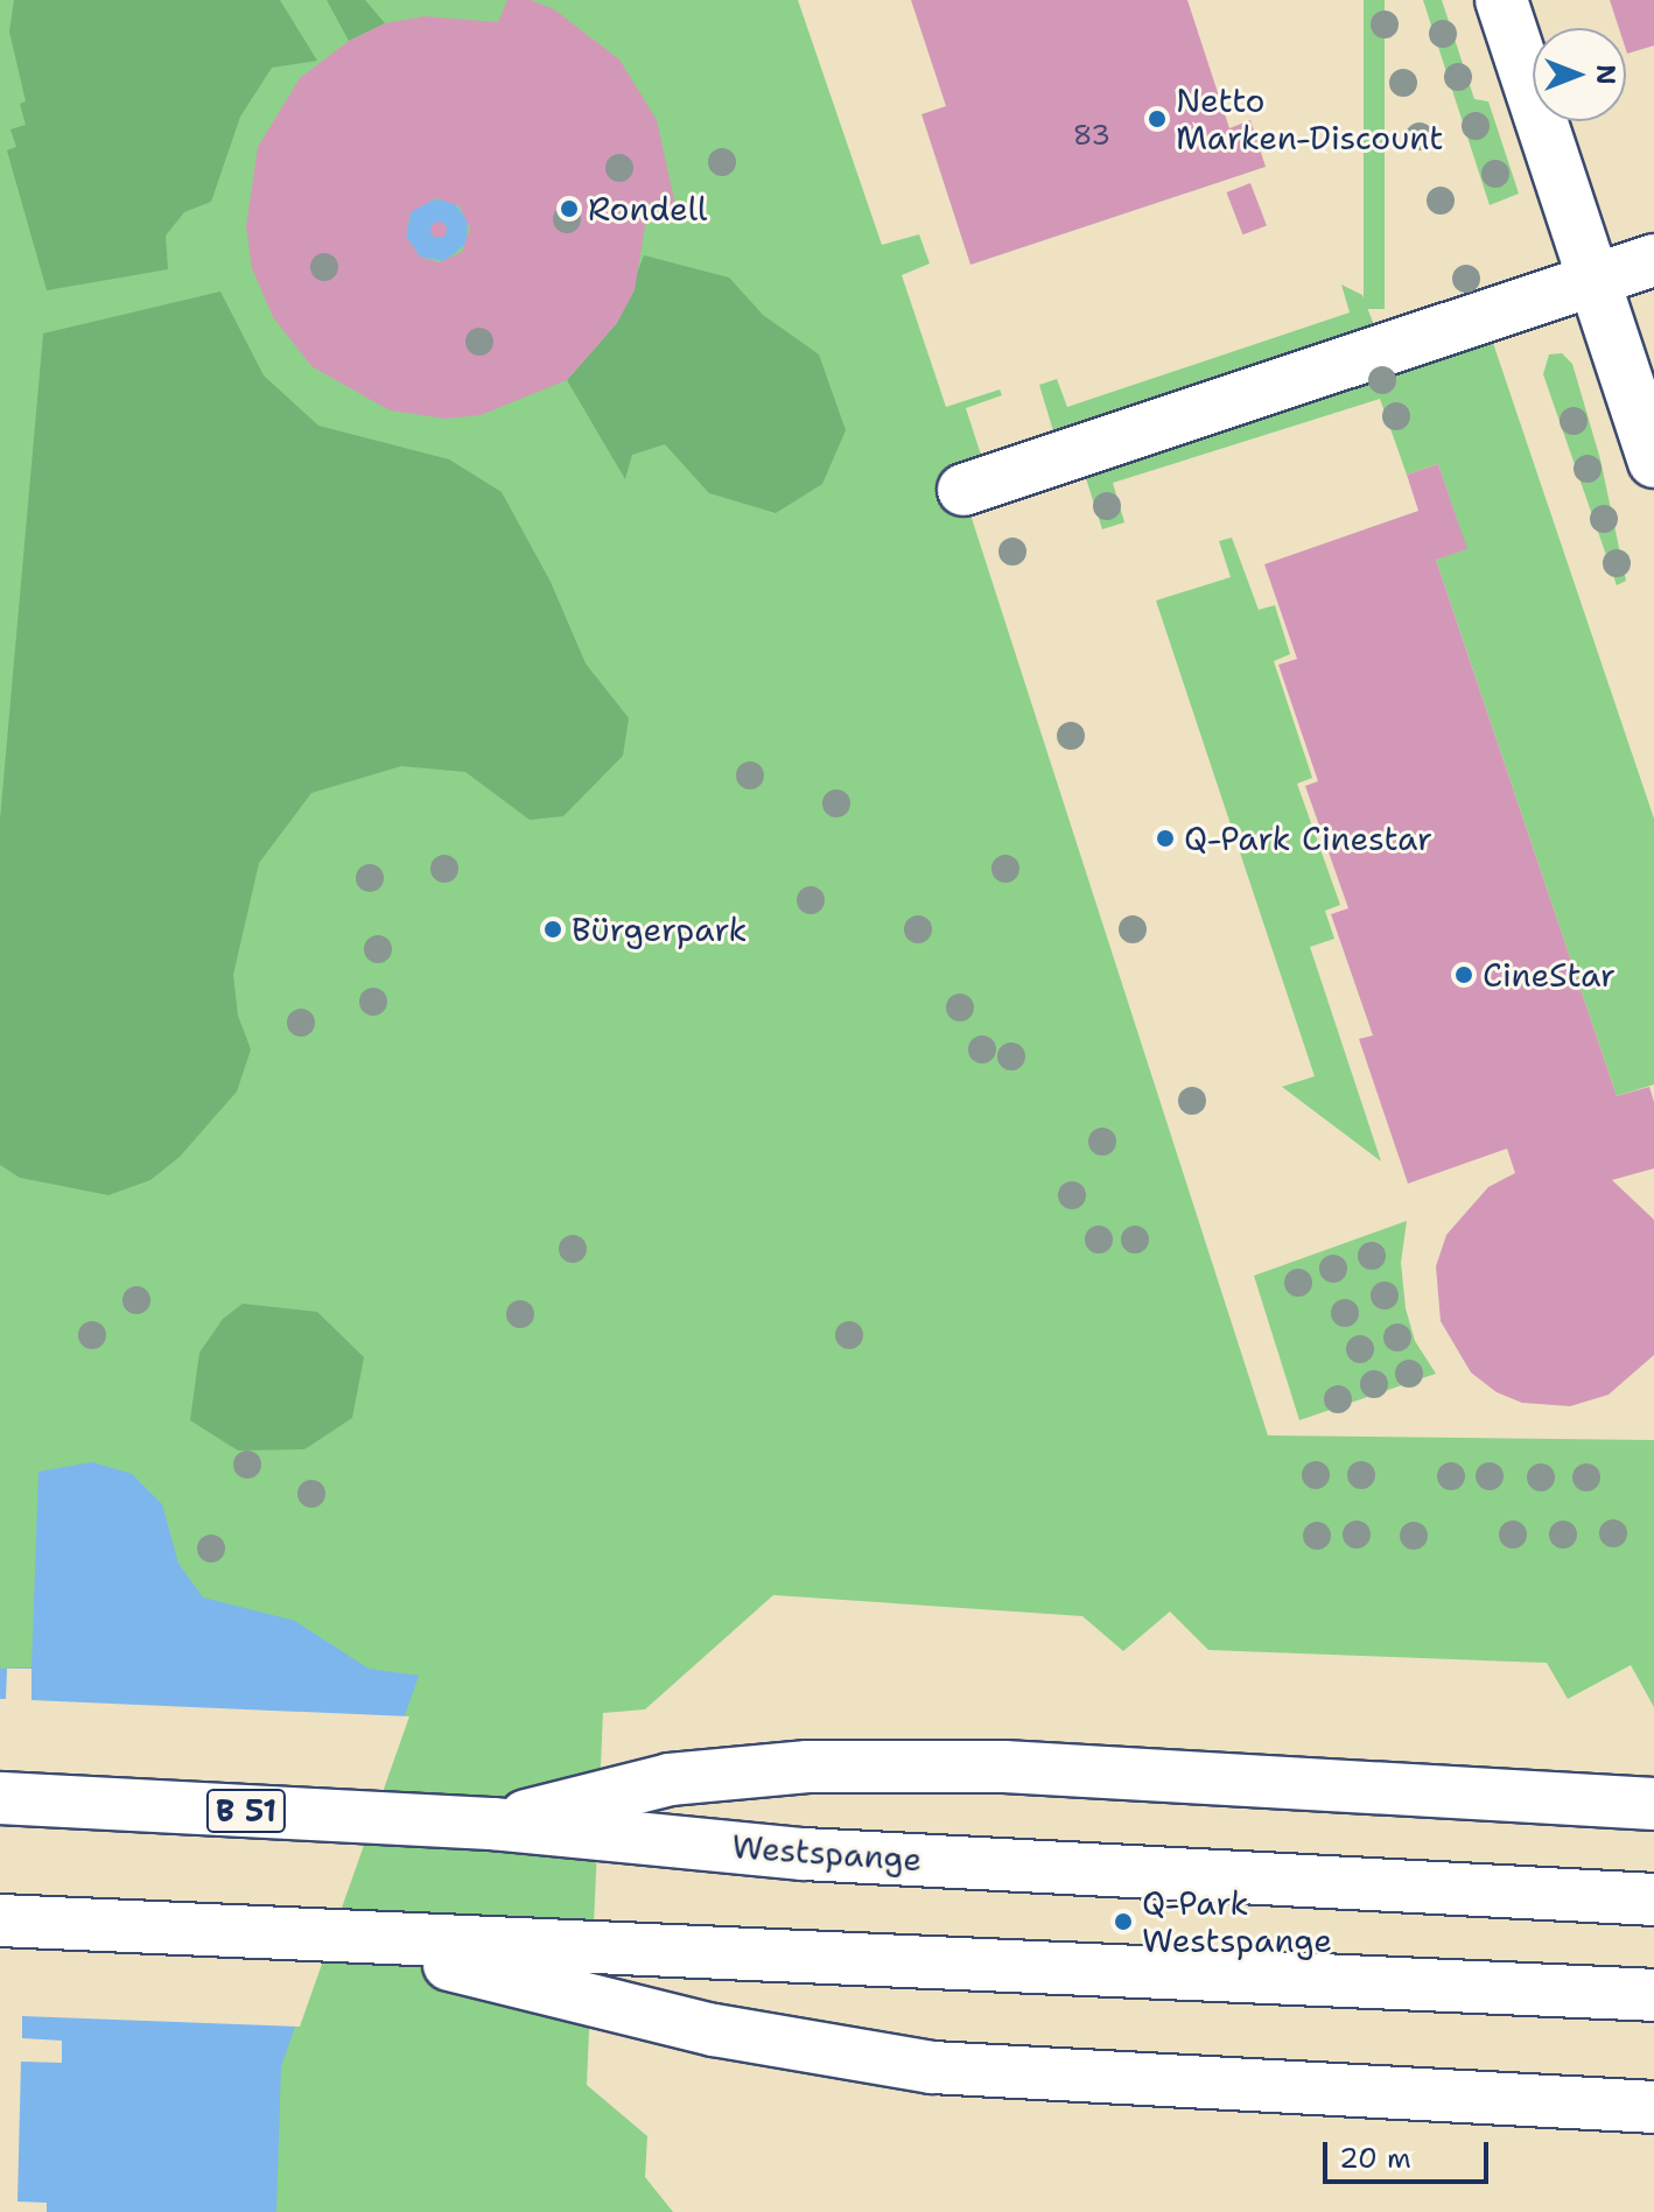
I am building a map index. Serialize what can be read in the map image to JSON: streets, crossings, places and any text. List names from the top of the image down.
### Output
{
  "streets": {
    "main road": ["B 51", "Westspange"]
  },
  "places": [
    "Netto Marken-Discount",
    "Rondell",
    "Q-Park Cinestar",
    "Bürgerpark",
    "CineStar",
    "Q-Park Westspange"
  ],
  "house_numbers": ["83"],
  "scale_bar": "20 m",
  "north": "right"
}
